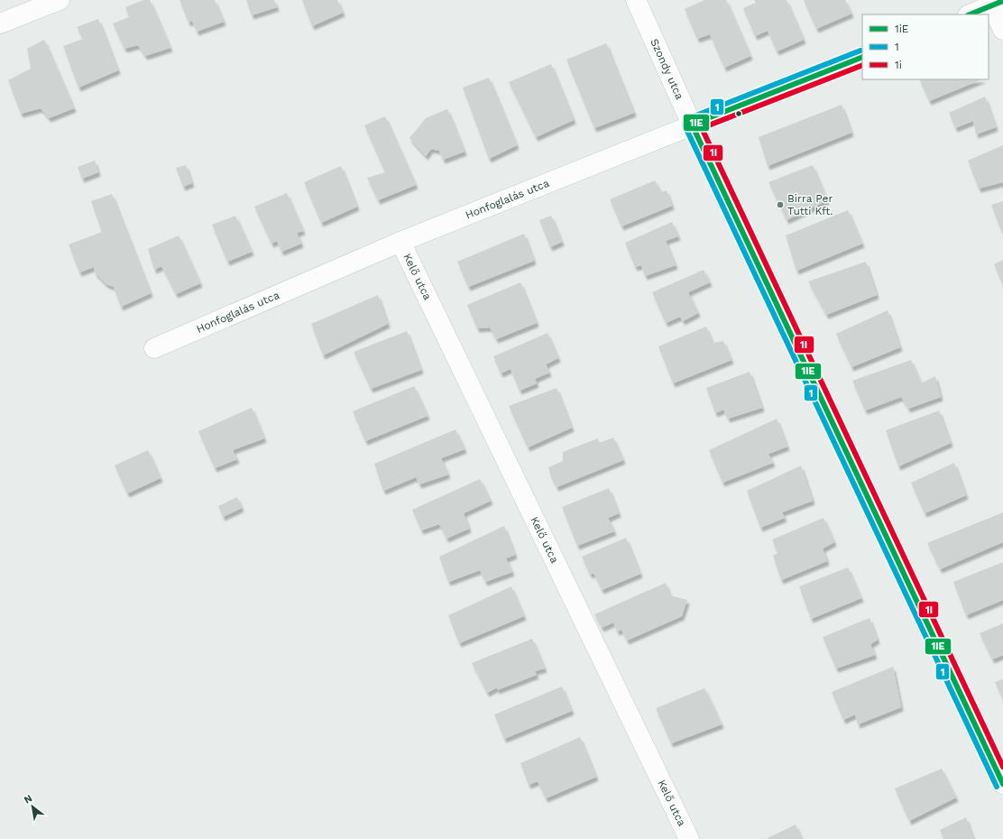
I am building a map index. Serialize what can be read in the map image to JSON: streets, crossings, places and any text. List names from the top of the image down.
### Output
{
  "streets": {
    "street": ["Szondy utca", "Honfoglalás utca", "Kelő utca"]
  },
  "crossings": [
    ["Szondy utca", "Honfoglalás utca"],
    ["Honfoglalás utca", "Kelő utca"]
  ],
  "places": ["Birra Per Tutti Kft."],
  "lines": ["transit line 1iE", "transit line 1", "transit line 1i"],
  "legend": ["1iE", "1", "1i"],
  "north": "top left"
}
